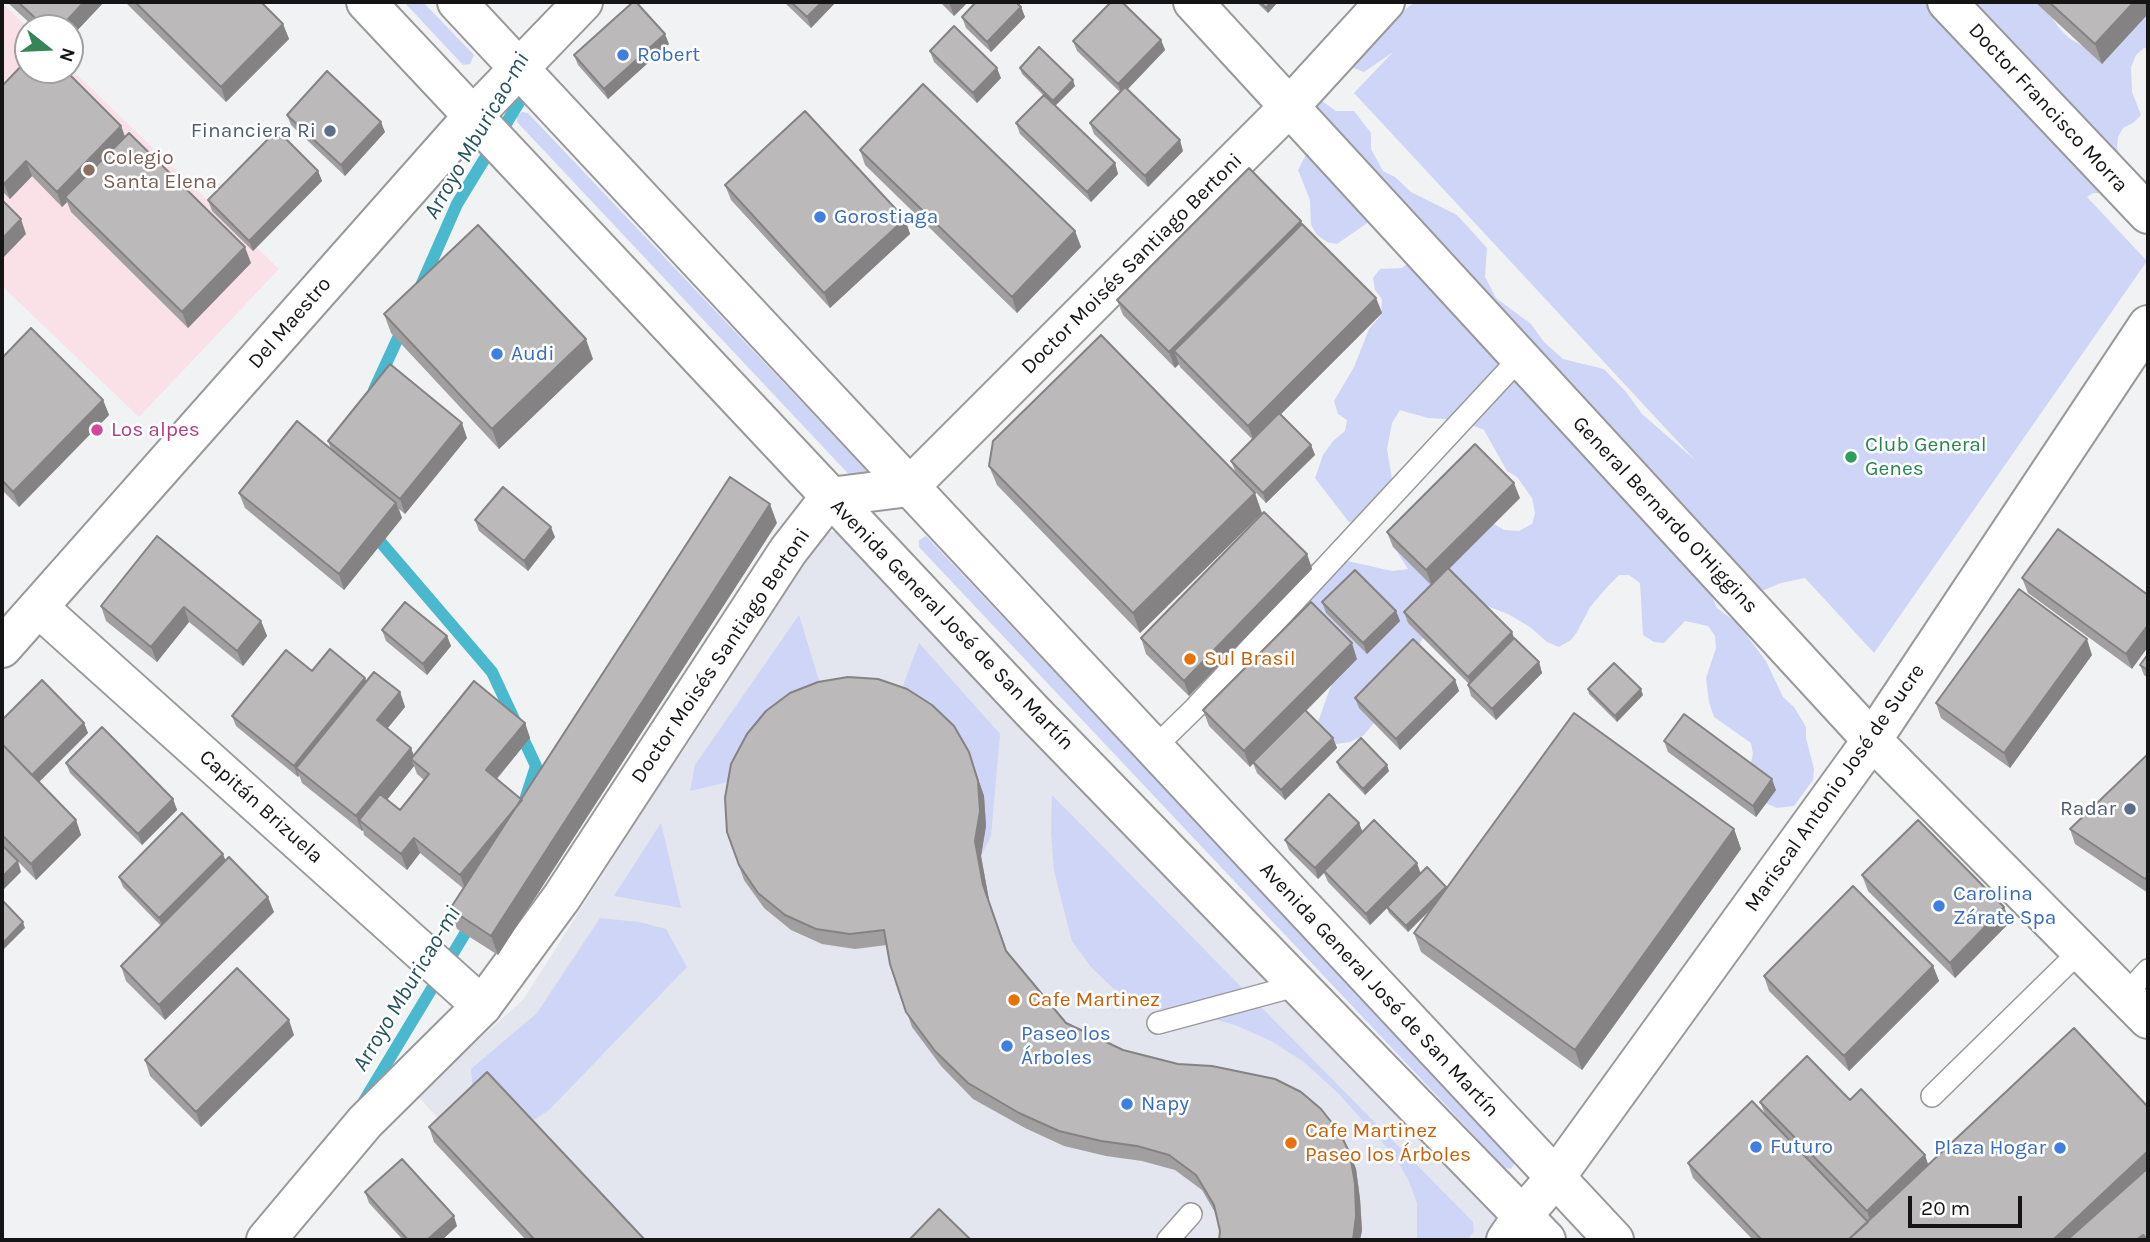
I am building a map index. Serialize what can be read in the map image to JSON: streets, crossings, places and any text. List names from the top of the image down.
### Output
{
  "streets": {
    "main road": [
      "Doctor Francisco Morra",
      "Doctor Moisés Santiago Bertoni",
      "Del Maestro",
      "General Bernardo O'Higgins",
      "Avenida General José de San Martín",
      "Mariscal Antonio José de Sucre",
      "Capitán Brizuela"
    ]
  },
  "crossings": [
    ["Doctor Moisés Santiago Bertoni", "General Bernardo O'Higgins"],
    ["Doctor Moisés Santiago Bertoni", "Avenida General José de San Martín"],
    ["Doctor Moisés Santiago Bertoni", "Capitán Brizuela"],
    ["Del Maestro", "Avenida General José de San Martín"],
    ["Del Maestro", "Capitán Brizuela"],
    ["General Bernardo O'Higgins", "Mariscal Antonio José de Sucre"],
    ["Avenida General José de San Martín", "Mariscal Antonio José de Sucre"]
  ],
  "water": ["Arroyo Mburicao-mi"],
  "places": [
    "Robert",
    "Financiera Ri",
    "Colegio Santa Elena",
    "Gorostiaga",
    "Audi",
    "Los alpes",
    "Club General Genes",
    "Sul Brasil",
    "Radar",
    "Carolina Zárate Spa",
    "Cafe Martinez",
    "Paseo los Árboles",
    "Napy",
    "Cafe Martinez Paseo los Árboles",
    "Futuro",
    "Plaza Hogar"
  ],
  "scale_bar": "20 m",
  "north": "right"
}
